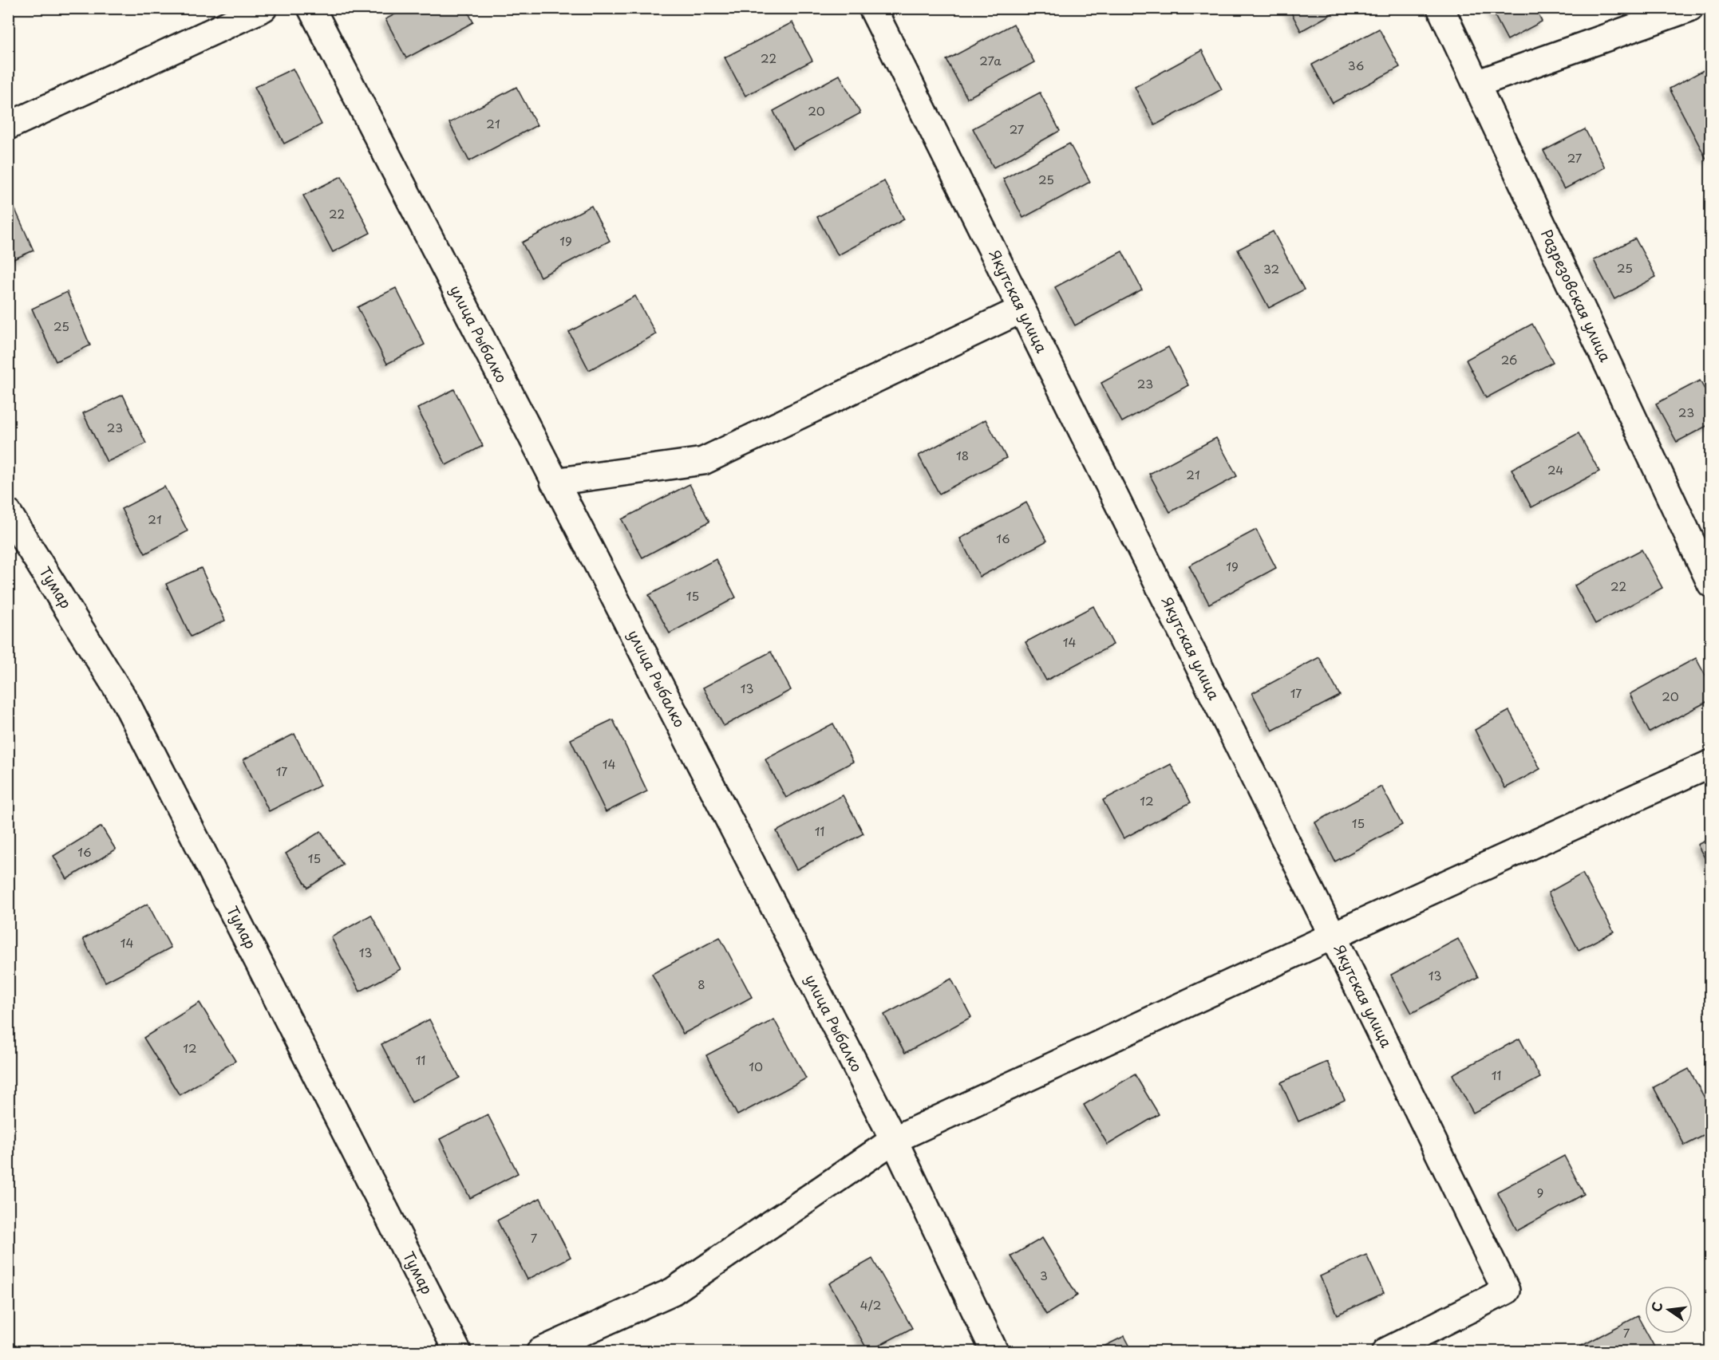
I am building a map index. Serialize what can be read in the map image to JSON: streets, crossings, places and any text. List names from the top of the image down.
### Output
{
  "streets": {
    "street": [
      "Разрезовская улица",
      "Якутская улица",
      "улица Рыбалко",
      "Тумар"
    ]
  },
  "house_numbers": [
    "22",
    "27а",
    "36",
    "20",
    "21",
    "27",
    "27",
    "25",
    "22",
    "19",
    "25",
    "32",
    "25",
    "26",
    "23",
    "23",
    "23",
    "18",
    "24",
    "21",
    "21",
    "16",
    "19",
    "22",
    "15",
    "14",
    "13",
    "17",
    "20",
    "14",
    "17",
    "12",
    "15",
    "11",
    "16",
    "15",
    "14",
    "13",
    "13",
    "8",
    "12",
    "11",
    "10",
    "11",
    "9",
    "7",
    "3",
    "4/2",
    "7"
  ],
  "north": "left"
}
